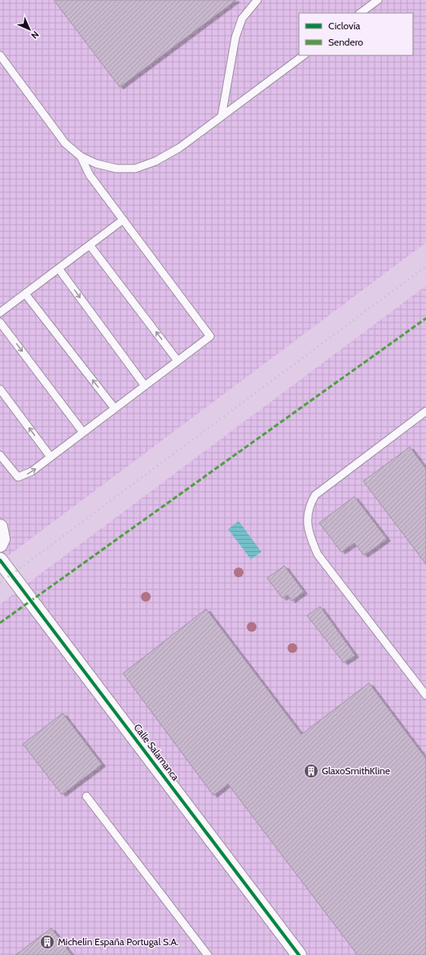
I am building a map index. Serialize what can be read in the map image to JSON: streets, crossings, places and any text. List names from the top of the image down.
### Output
{
  "streets": {
    "street": ["Calle Salamanca"]
  },
  "places": {
    "building": ["GlaxoSmithKline", "Michelín España Portugal S.A."]
  },
  "legend": ["Ciclovía", "Sendero"],
  "north": "bottom right"
}
